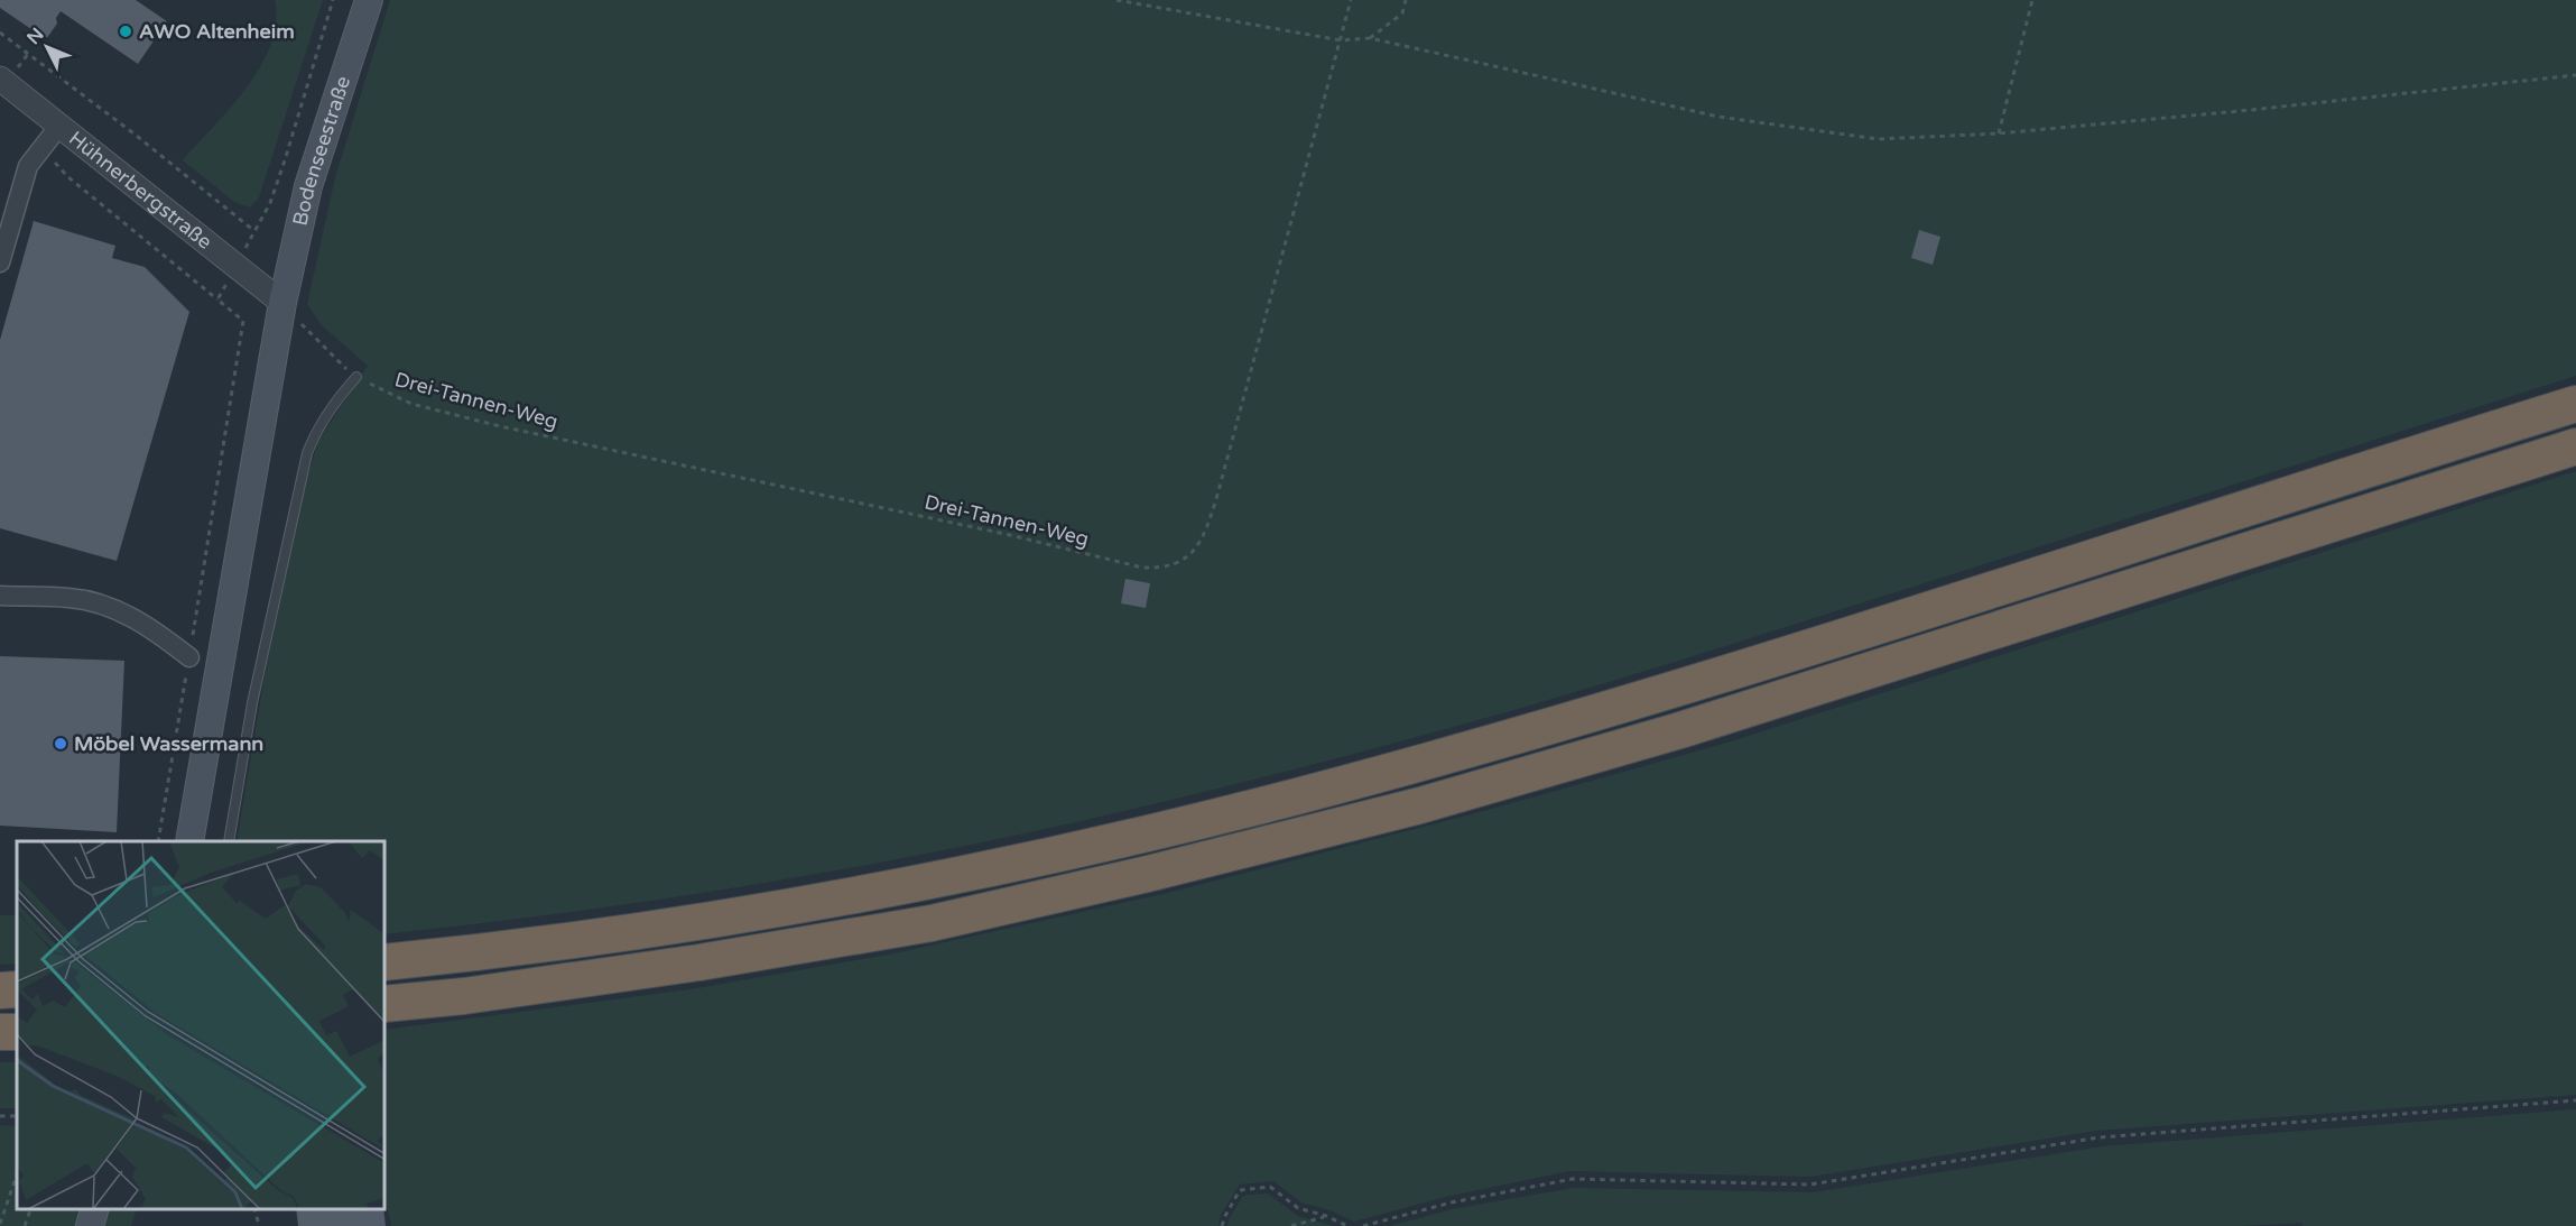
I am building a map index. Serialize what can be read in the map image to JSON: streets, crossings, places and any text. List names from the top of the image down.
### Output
{
  "streets": {
    "main road": ["Bodenseestraße"],
    "street": ["Hühnerbergstraße"],
    "path": ["Drei-Tannen-Weg"]
  },
  "crossings": [
    ["Bodenseestraße", "Hühnerbergstraße"],
    ["Bodenseestraße", "Drei-Tannen-Weg"],
    ["Hühnerbergstraße", "Drei-Tannen-Weg"]
  ],
  "places": ["AWO Altenheim", "Möbel Wassermann"],
  "north": "top left"
}
